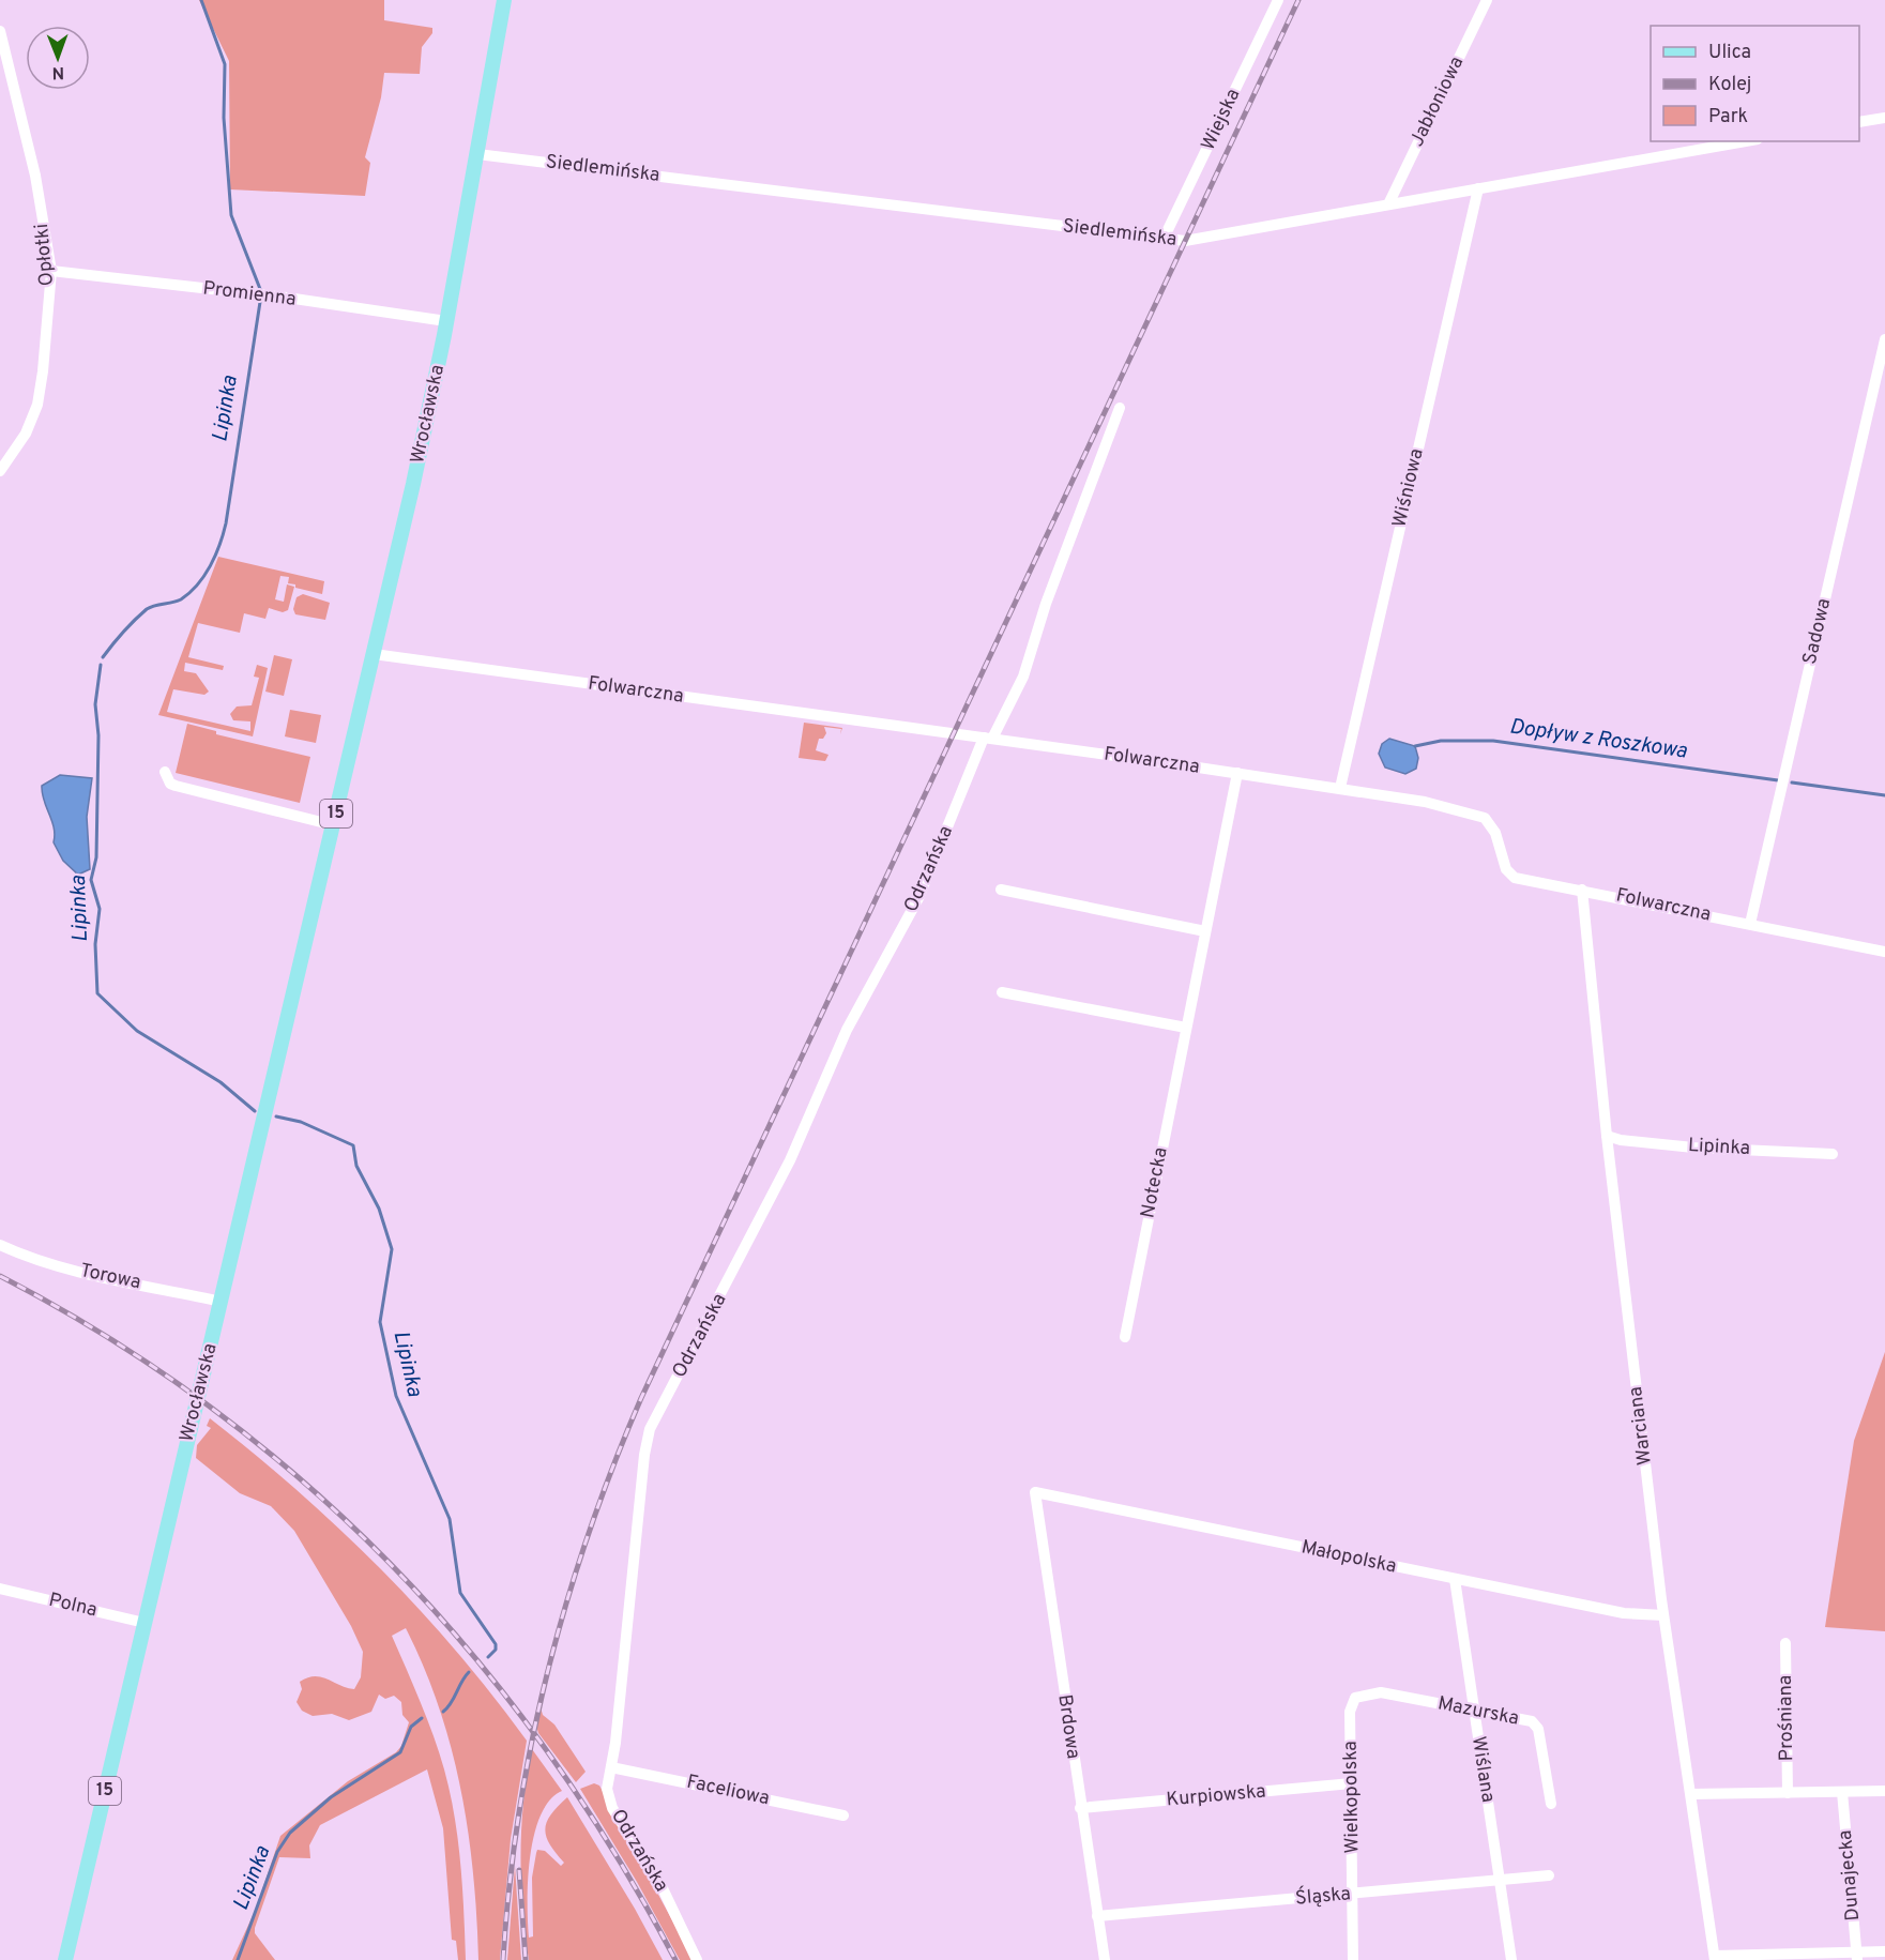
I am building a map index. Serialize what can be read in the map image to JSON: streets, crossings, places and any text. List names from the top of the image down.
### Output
{
  "streets": {
    "main road": ["Wrocławska", "15"],
    "street": [
      "Jabłoniowa",
      "Wiejska",
      "Siedlemińska",
      "Opłotki",
      "Promienna",
      "Wiśniowa",
      "Sadowa",
      "Folwarczna",
      "Odrzańska",
      "Lipinka",
      "Notecka",
      "Torowa",
      "Warciana",
      "Małopolska",
      "Polna",
      "Mazurska",
      "Prośniana",
      "Brdowa",
      "Wiślana",
      "Faceliowa",
      "Kurpiowska",
      "Wielkopolska",
      "Dunajecka",
      "Śląska"
    ]
  },
  "crossings": [
    ["Jabłoniowa", "Siedlemińska"],
    ["Wiejska", "Siedlemińska"],
    ["Siedlemińska", "Wrocławska"],
    ["Siedlemińska", "Wiśniowa"],
    ["Opłotki", "Promienna"],
    ["Promienna", "Wrocławska"],
    ["Wrocławska", "Folwarczna"],
    ["Wrocławska", "Torowa"],
    ["Wrocławska", "Polna"],
    ["Wiśniowa", "Folwarczna"],
    ["Sadowa", "Folwarczna"],
    ["Folwarczna", "Odrzańska"],
    ["Folwarczna", "Notecka"],
    ["Folwarczna", "Warciana"],
    ["Odrzańska", "Faceliowa"],
    ["Lipinka", "Warciana"],
    ["Warciana", "Małopolska"],
    ["Małopolska", "Brdowa"],
    ["Małopolska", "Wiślana"],
    ["Mazurska", "Wiślana"],
    ["Mazurska", "Wielkopolska"],
    ["Brdowa", "Kurpiowska"],
    ["Brdowa", "Śląska"],
    ["Wiślana", "Śląska"],
    ["Kurpiowska", "Wielkopolska"],
    ["Wielkopolska", "Śląska"]
  ],
  "water": ["Lipinka", "Dopływ z Roszkowa"],
  "legend": ["Ulica", "Kolej", "Park"],
  "north": "bottom"
}
